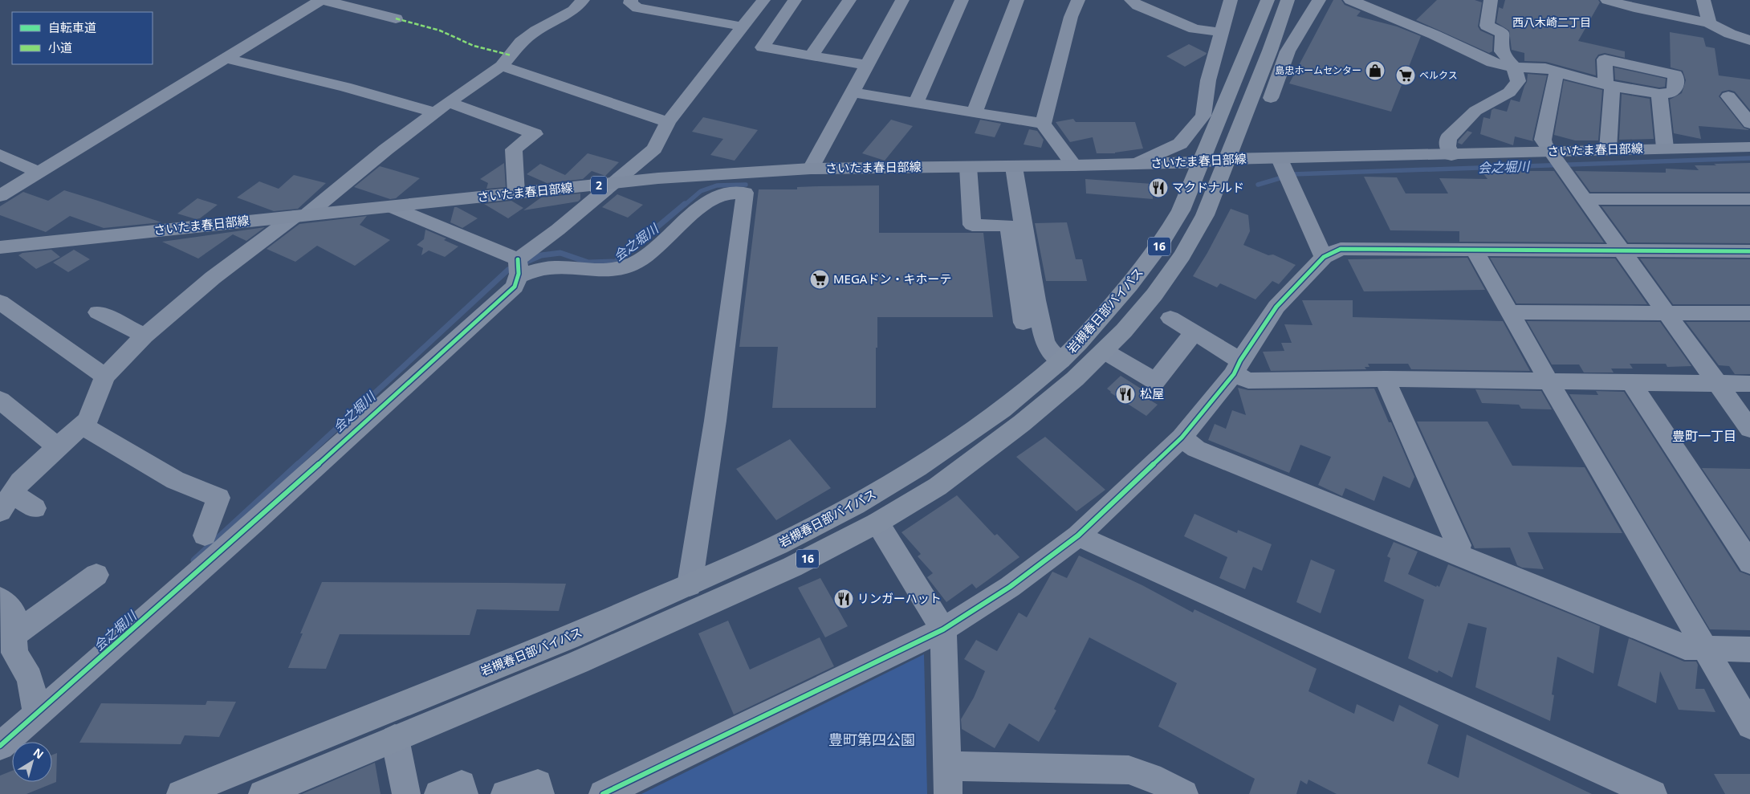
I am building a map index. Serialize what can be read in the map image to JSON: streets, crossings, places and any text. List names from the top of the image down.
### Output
{
  "streets": {
    "highway": ["16", "岩槻春日部バイパス"],
    "main road": ["さいたま春日部線", "2"]
  },
  "crossings": [
    ["さいたま春日部線", "岩槻春日部バイパス"]
  ],
  "districts": ["西八木崎二丁目", "豊町一丁目"],
  "water": ["会之堀川"],
  "parks": ["豊町第四公園"],
  "places": {
    "shop": ["島忠ホームセンター"],
    "supermarket": ["ベルクス", "MEGAドン・キホーテ"],
    "restaurant": ["マクドナルド", "松屋", "リンガーハット"]
  },
  "legend": ["自転車道", "小道"],
  "north": "top right"
}
